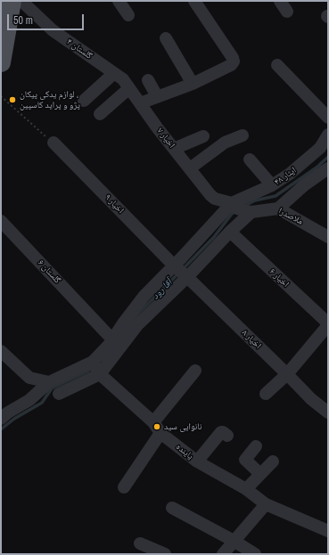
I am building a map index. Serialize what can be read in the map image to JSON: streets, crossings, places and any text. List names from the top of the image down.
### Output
{
  "streets": {
    "street": [
      "گلستان ۴",
      "اخیار ۷",
      "ایثار ۴۸",
      "اخیار ۹",
      "ملاصدرا",
      "گلستان ۶",
      "اخیار ۶",
      "اخیار ۸",
      "پاینده"
    ]
  },
  "crossings": [
    ["گلستان ۴", "اخیار ۷"],
    ["اخیار ۷", "ملاصدرا"],
    ["ایثار ۴۸", "ملاصدرا"],
    ["اخیار ۹", "اخیار ۸"]
  ],
  "water": ["آقا رود"],
  "places": ["لوازم یدکی پیکان ، پژو و پراید کاسپین", "نانوایی سید"],
  "scale_bar": "50 m"
}
